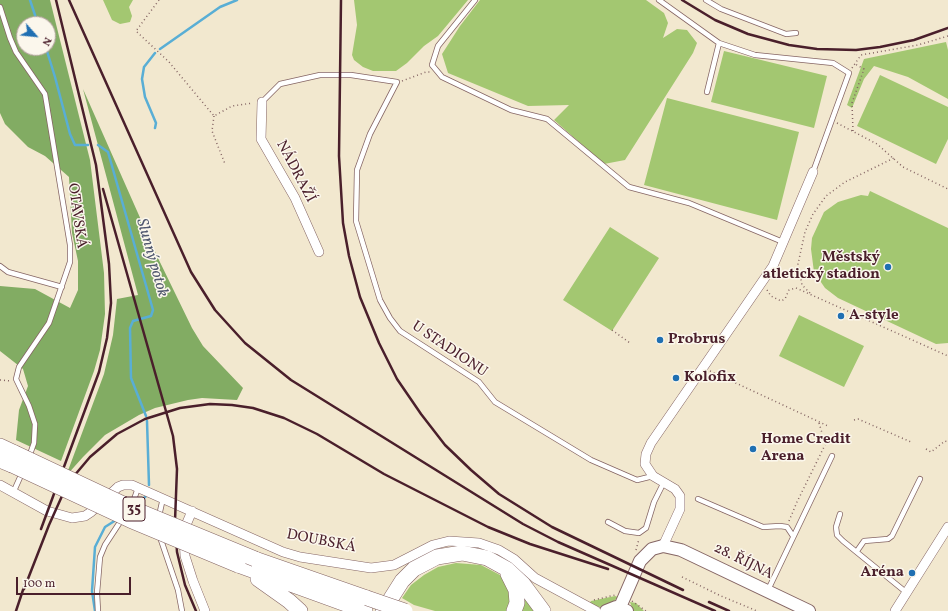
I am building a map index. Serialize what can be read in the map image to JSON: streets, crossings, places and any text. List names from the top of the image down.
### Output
{
  "streets": {
    "highway": ["35"],
    "street": ["NÁDRAŽÍ", "DOUBSKÁ", "28. ŘÍJNA"],
    "lane": ["OTAVSKÁ", "U STADIONU"]
  },
  "water": ["Slunný potok"],
  "places": [
    "Městský atletický stadion",
    "A-style",
    "Probrus",
    "Kolofix",
    "Home Credit Arena",
    "Aréna"
  ],
  "scale_bar": "100 m",
  "north": "bottom right"
}
